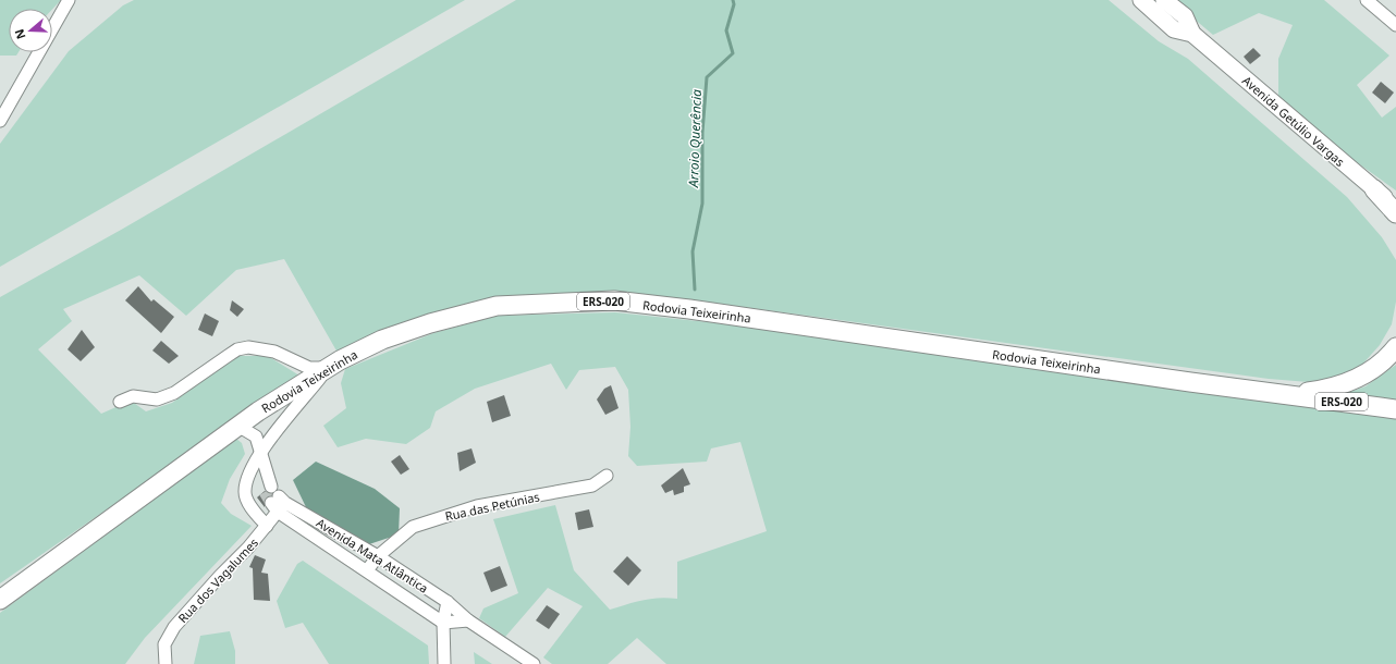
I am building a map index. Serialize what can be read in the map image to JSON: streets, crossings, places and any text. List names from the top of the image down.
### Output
{
  "streets": {
    "main road": ["Avenida Getúlio Vargas", "ERS-020", "Rodovia Teixeirinha"],
    "street": ["Rua das Petúnias", "Avenida Mata Atlântica", "Rua dos Vagalumes"]
  },
  "crossings": [
    ["Rua das Petúnias", "Avenida Mata Atlântica"],
    ["Avenida Mata Atlântica", "Rua dos Vagalumes"]
  ],
  "water": ["Arroio Querência"],
  "north": "left"
}
